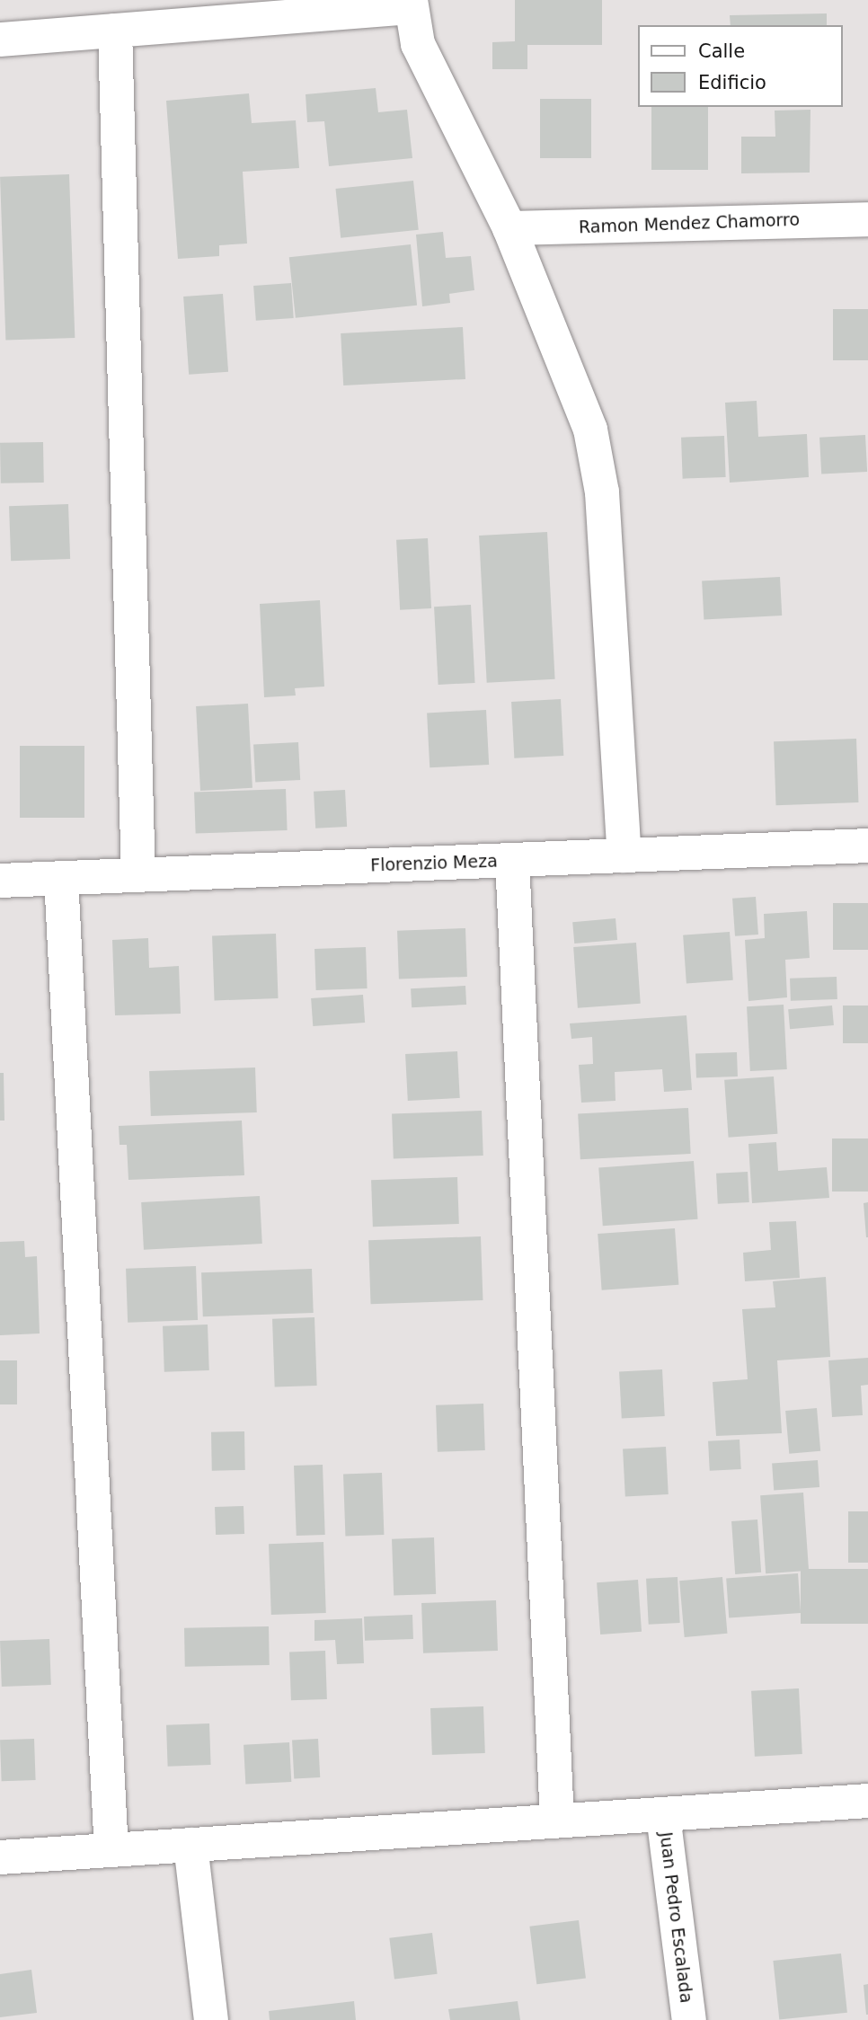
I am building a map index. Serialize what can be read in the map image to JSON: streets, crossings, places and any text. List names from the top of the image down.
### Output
{
  "streets": {
    "street": ["Ramon Mendez Chamorro", "Florenzio Meza", "Juan Pedro Escalada"]
  },
  "legend": ["Calle", "Edificio"]
}
